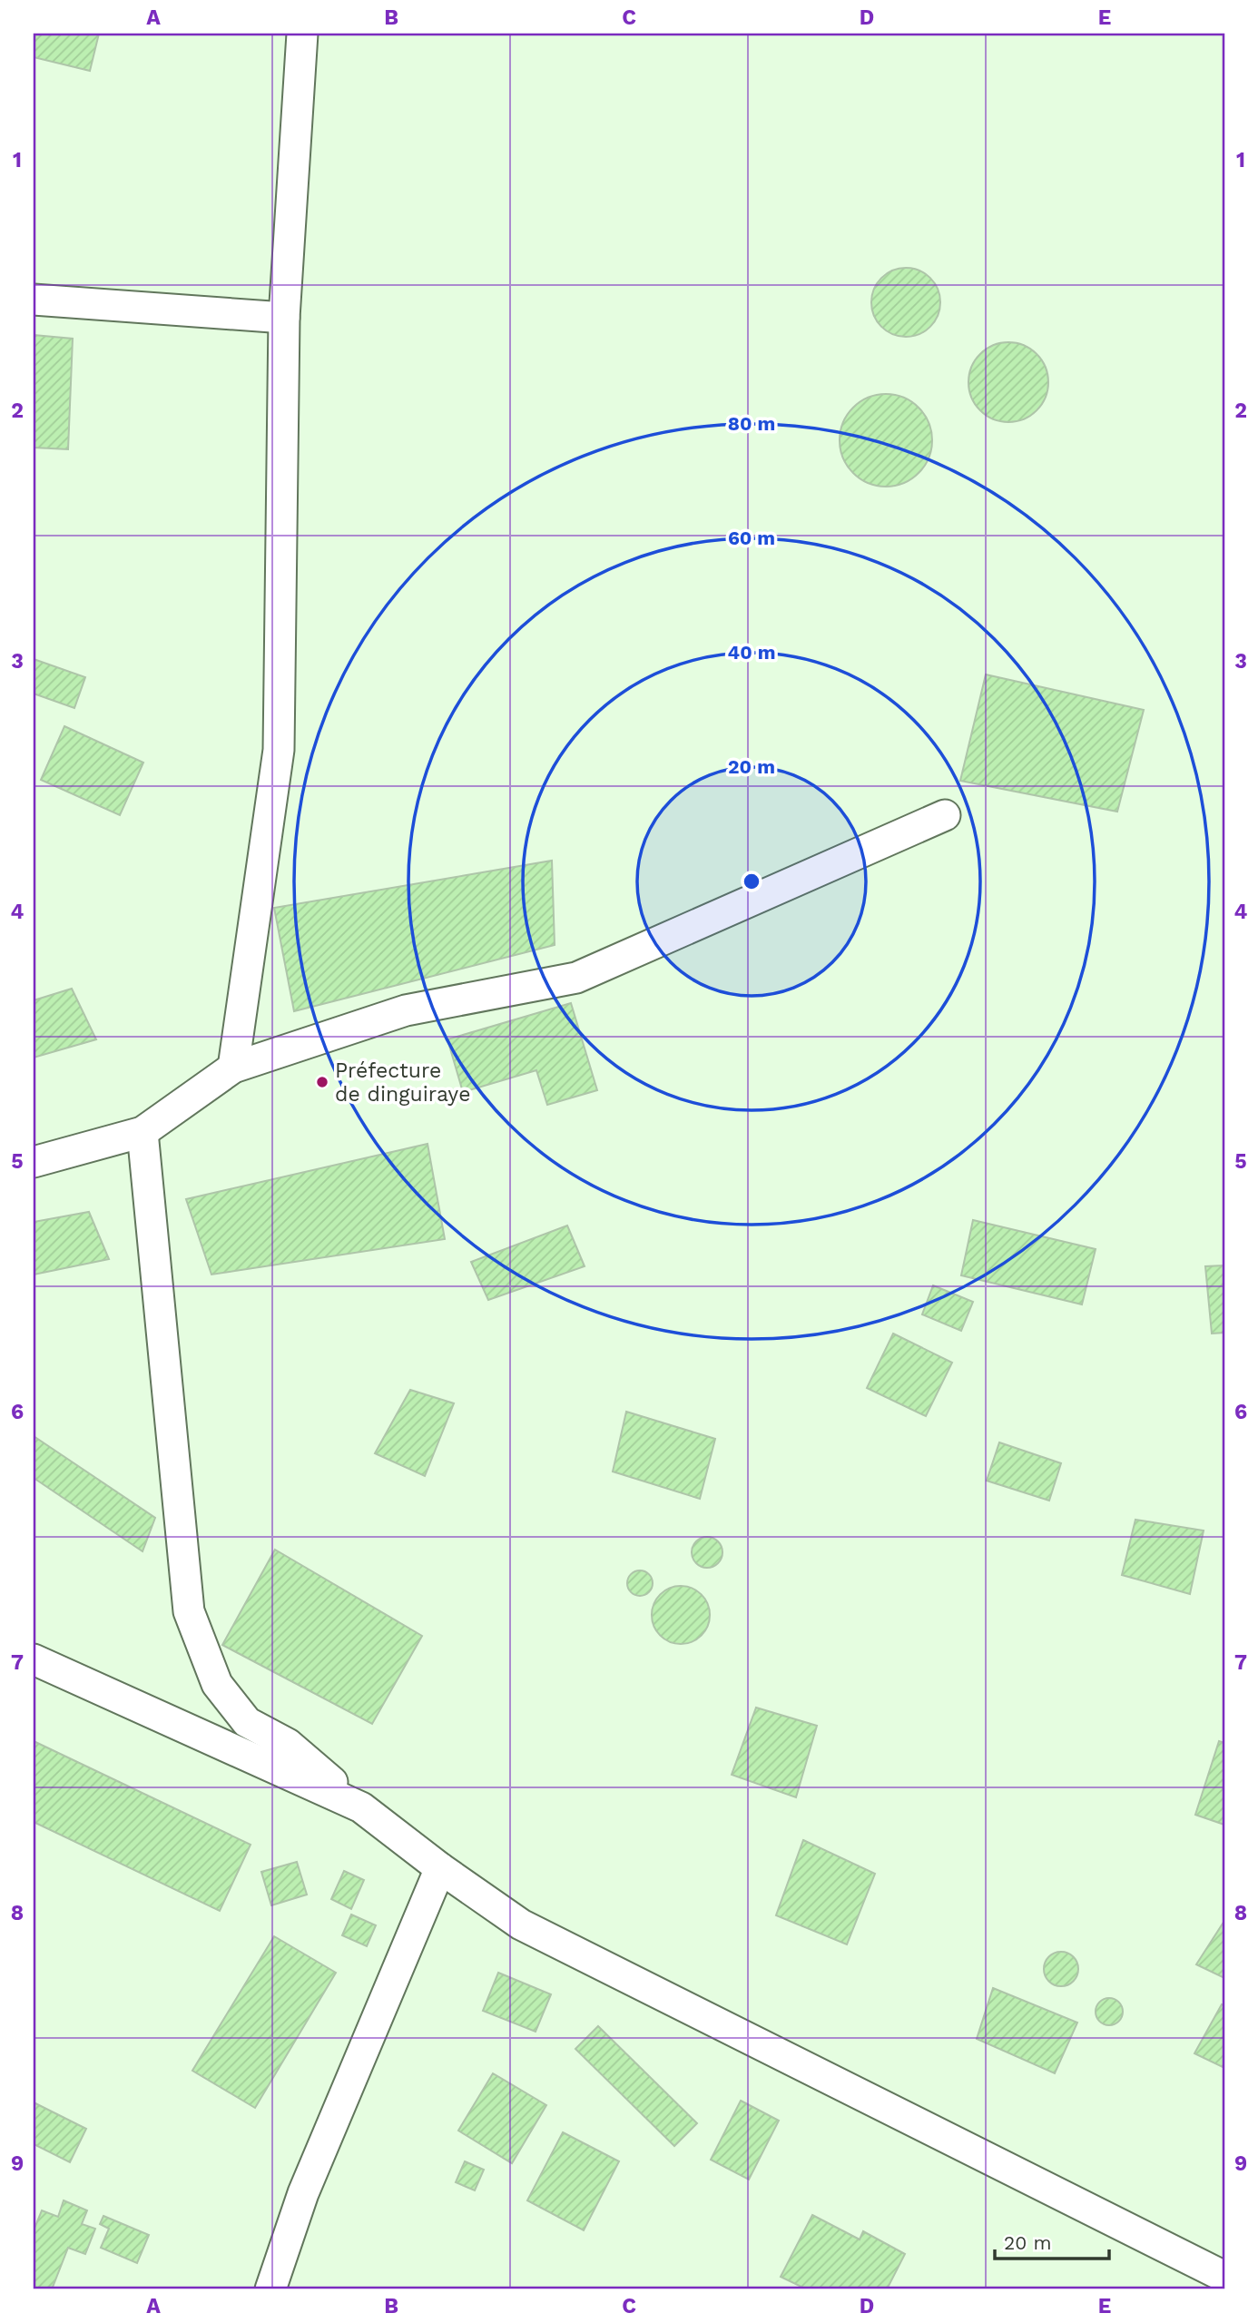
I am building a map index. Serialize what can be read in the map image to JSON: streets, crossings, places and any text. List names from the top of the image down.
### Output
{
  "places": ["Préfecture de dinguiraye"],
  "scale_bar": "20 m",
  "grid": {
    "columns": [
      "A",
      "B",
      "C",
      "D",
      "E"
    ],
    "rows": [
      "1",
      "2",
      "3",
      "4",
      "5",
      "6",
      "7",
      "8",
      "9"
    ]
  },
  "rings": [
    "80 m",
    "60 m",
    "40 m",
    "20 m"
  ]
}
